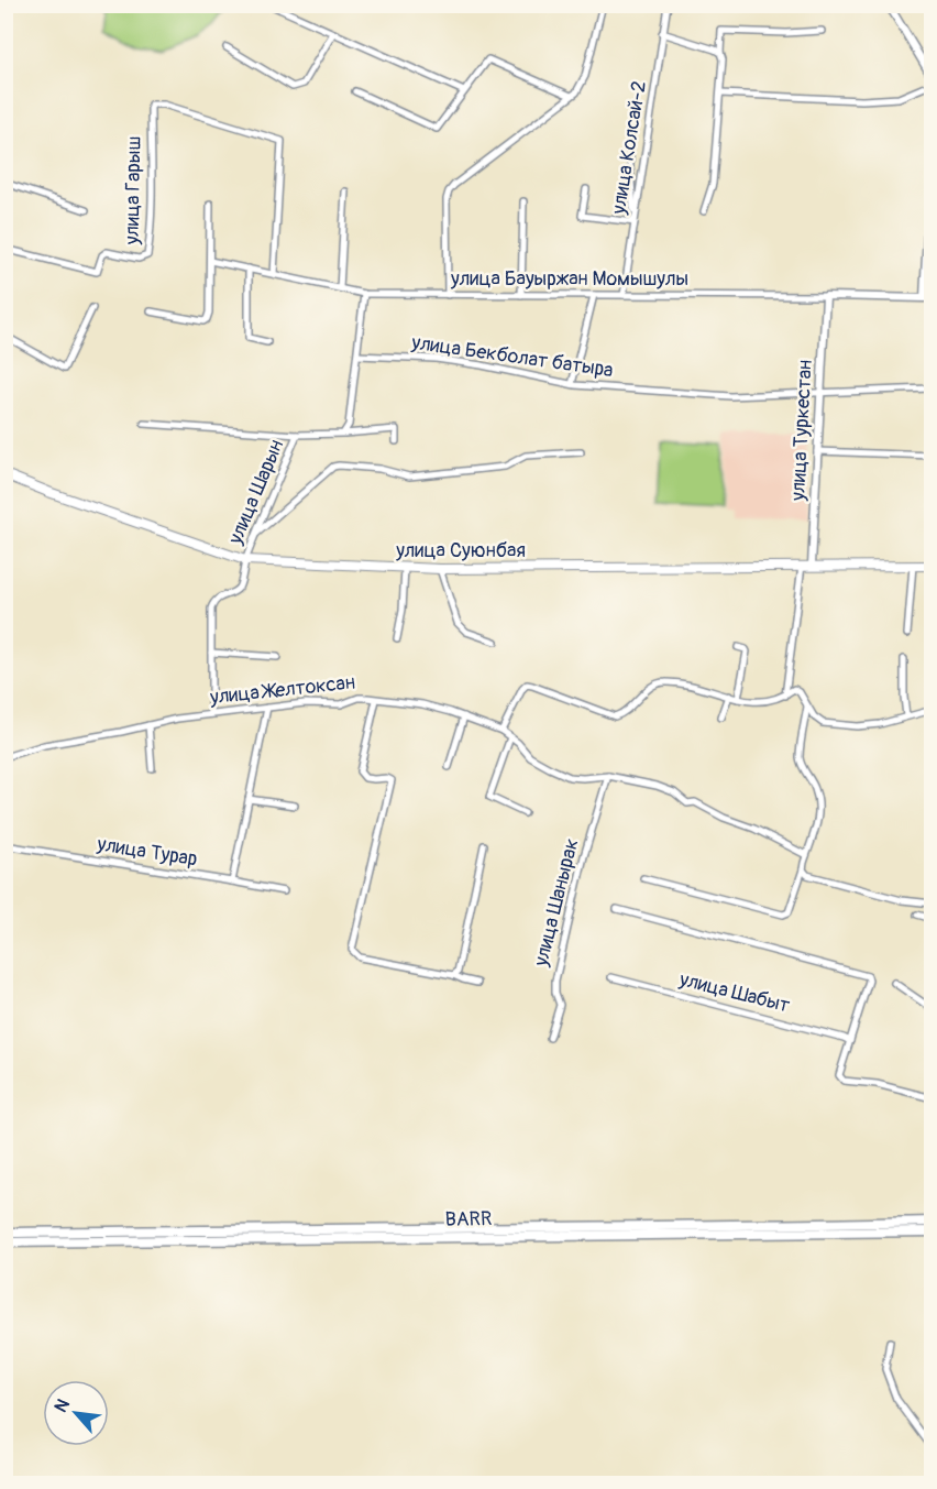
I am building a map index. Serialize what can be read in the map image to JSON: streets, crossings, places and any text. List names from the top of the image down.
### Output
{
  "streets": {
    "highway": ["BARR"],
    "main road": ["улица Суюнбая"],
    "street": [
      "улица Колсай-2",
      "улица Гарыш",
      "улица Бауыржан Момышулы",
      "улица Бекболат батыра",
      "улица Туркестан",
      "улица Шарын",
      "улица Желтоксан",
      "улица Турар",
      "улица Шанырак",
      "улица Шабыт"
    ]
  },
  "crossings": [
    ["улица Колсай-2", "улица Бауыржан Момышулы"],
    ["улица Гарыш", "улица Бауыржан Момышулы"],
    ["улица Бауыржан Момышулы", "улица Туркестан"],
    ["улица Бекболат батыра", "улица Туркестан"],
    ["улица Туркестан", "улица Суюнбая"],
    ["улица Шарын", "улица Суюнбая"],
    ["улица Желтоксан", "улица Шанырак"]
  ],
  "north": "top left"
}
